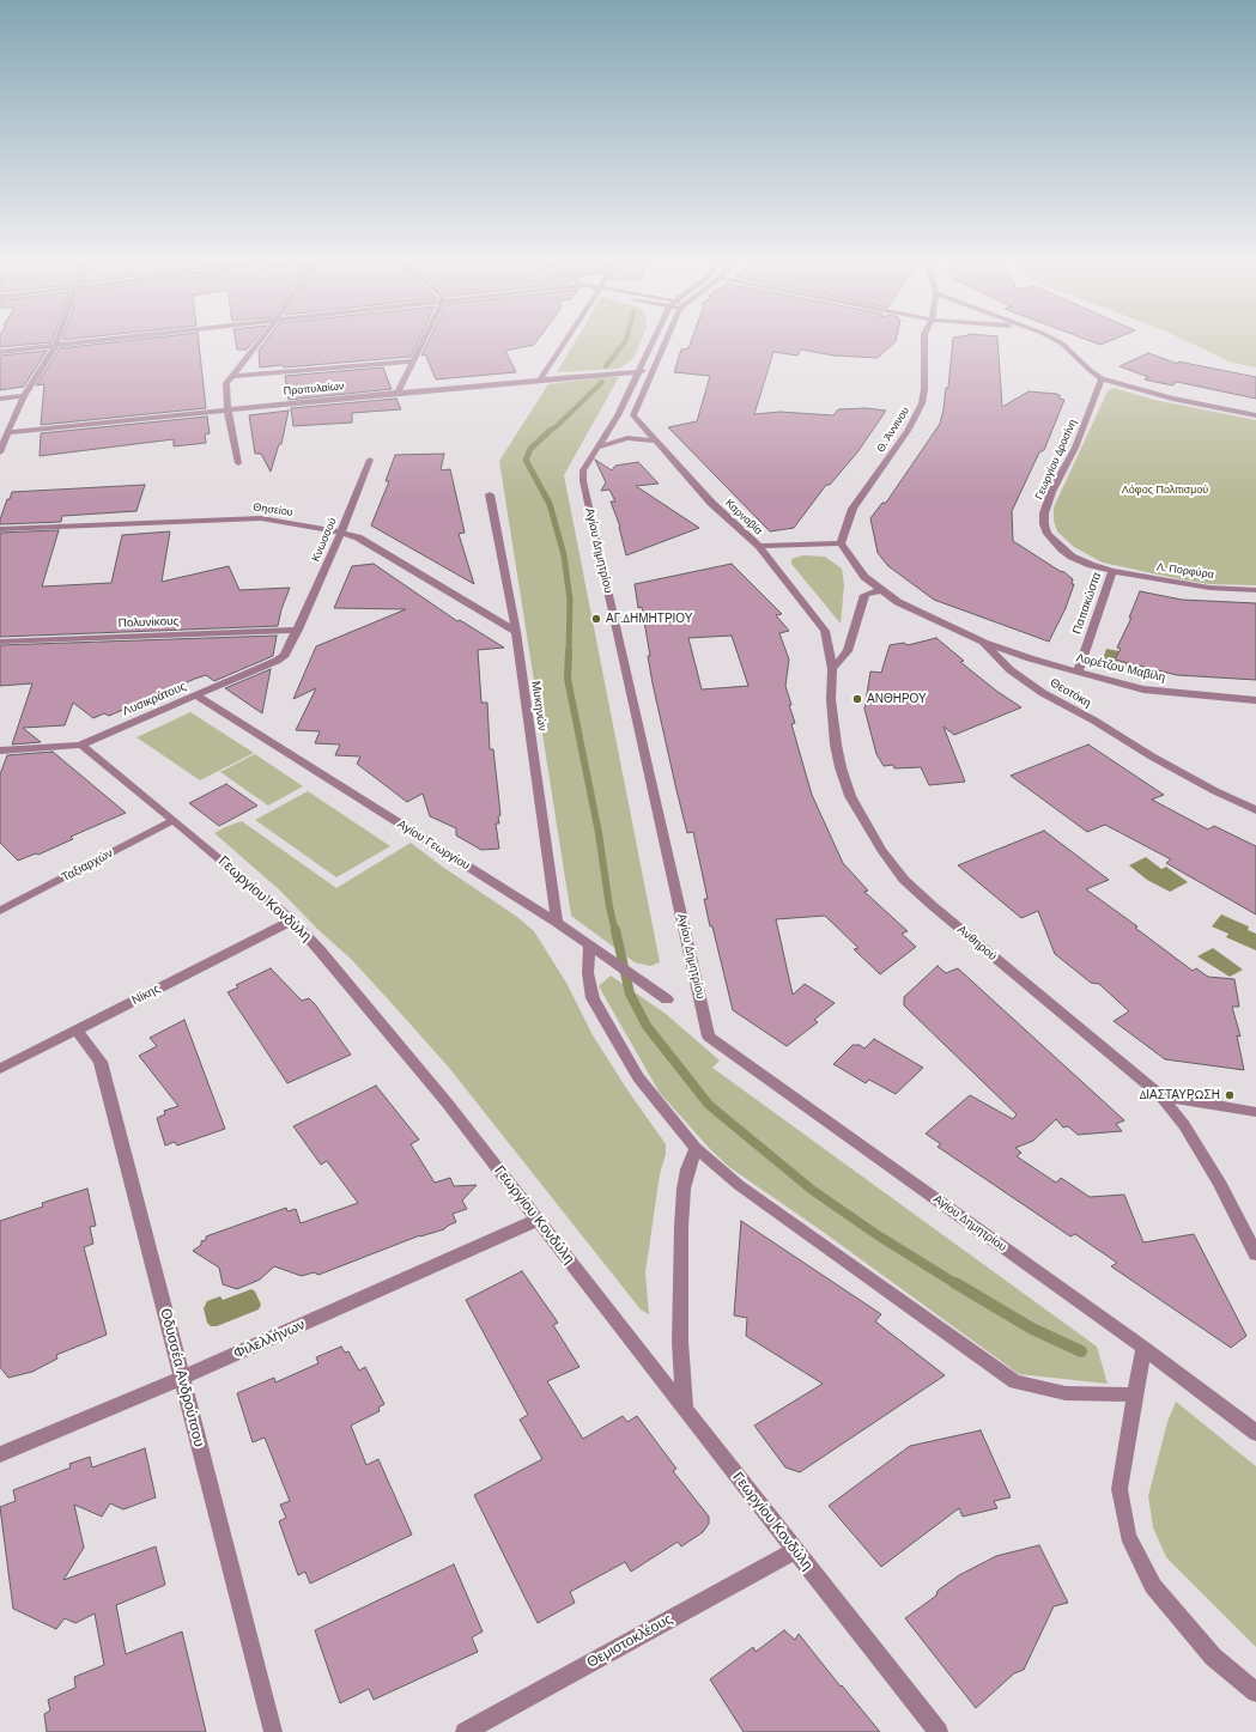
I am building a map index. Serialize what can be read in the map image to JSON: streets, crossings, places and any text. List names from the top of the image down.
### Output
{
  "streets": {
    "street": [
      "Προπυλαίων",
      "Θ. Άννινου",
      "Γεωργίου Δροσίνη",
      "Θησείου",
      "Καρναβία",
      "Κνωσσού",
      "Αγίου Δημητρίου",
      "Λ. Πορφύρα",
      "Παπακώστα",
      "Πολυνίκους",
      "Λορέτζου Μαβίλη",
      "Θεοτόκη",
      "Λυσικράτους",
      "Μυκηνών",
      "Αγίου Γεωργίου",
      "Ταξιαρχών",
      "Γεωργίου Κονδύλη",
      "Ανθηρού",
      "Νίκης",
      "Φιλελλήνων",
      "Οδυσσέα Ανδρούτσου",
      "Θεμιστοκλέους"
    ]
  },
  "crossings": [
    ["Προπυλαίων", "Αγίου Δημητρίου"],
    ["Γεωργίου Δροσίνη", "Λ. Πορφύρα"],
    ["Γεωργίου Δροσίνη", "Παπακώστα"],
    ["Θησείου", "Κνωσσού"],
    ["Θησείου", "Μυκηνών"],
    ["Καρναβία", "Ανθηρού"],
    ["Κνωσσού", "Πολυνίκους"],
    ["Κνωσσού", "Λυσικράτους"],
    ["Λ. Πορφύρα", "Παπακώστα"],
    ["Παπακώστα", "Λορέτζου Μαβίλη"],
    ["Πολυνίκους", "Λυσικράτους"],
    ["Λορέτζου Μαβίλη", "Θεοτόκη"],
    ["Λυσικράτους", "Αγίου Γεωργίου"],
    ["Λυσικράτους", "Γεωργίου Κονδύλη"],
    ["Μυκηνών", "Αγίου Γεωργίου"],
    ["Ταξιαρχών", "Γεωργίου Κονδύλη"],
    ["Γεωργίου Κονδύλη", "Νίκης"],
    ["Γεωργίου Κονδύλη", "Φιλελλήνων"],
    ["Γεωργίου Κονδύλη", "Θεμιστοκλέους"],
    ["Νίκης", "Οδυσσέα Ανδρούτσου"],
    ["Φιλελλήνων", "Οδυσσέα Ανδρούτσου"]
  ],
  "parks": ["Λόφος Πολιτισμού"],
  "places": ["ΑΓ.ΔΗΜΗΤΡΙΟΥ", "ΑΝΘΗΡΟΥ", "ΔΙΑΣΤΑΥΡΩΣΗ"]
}
